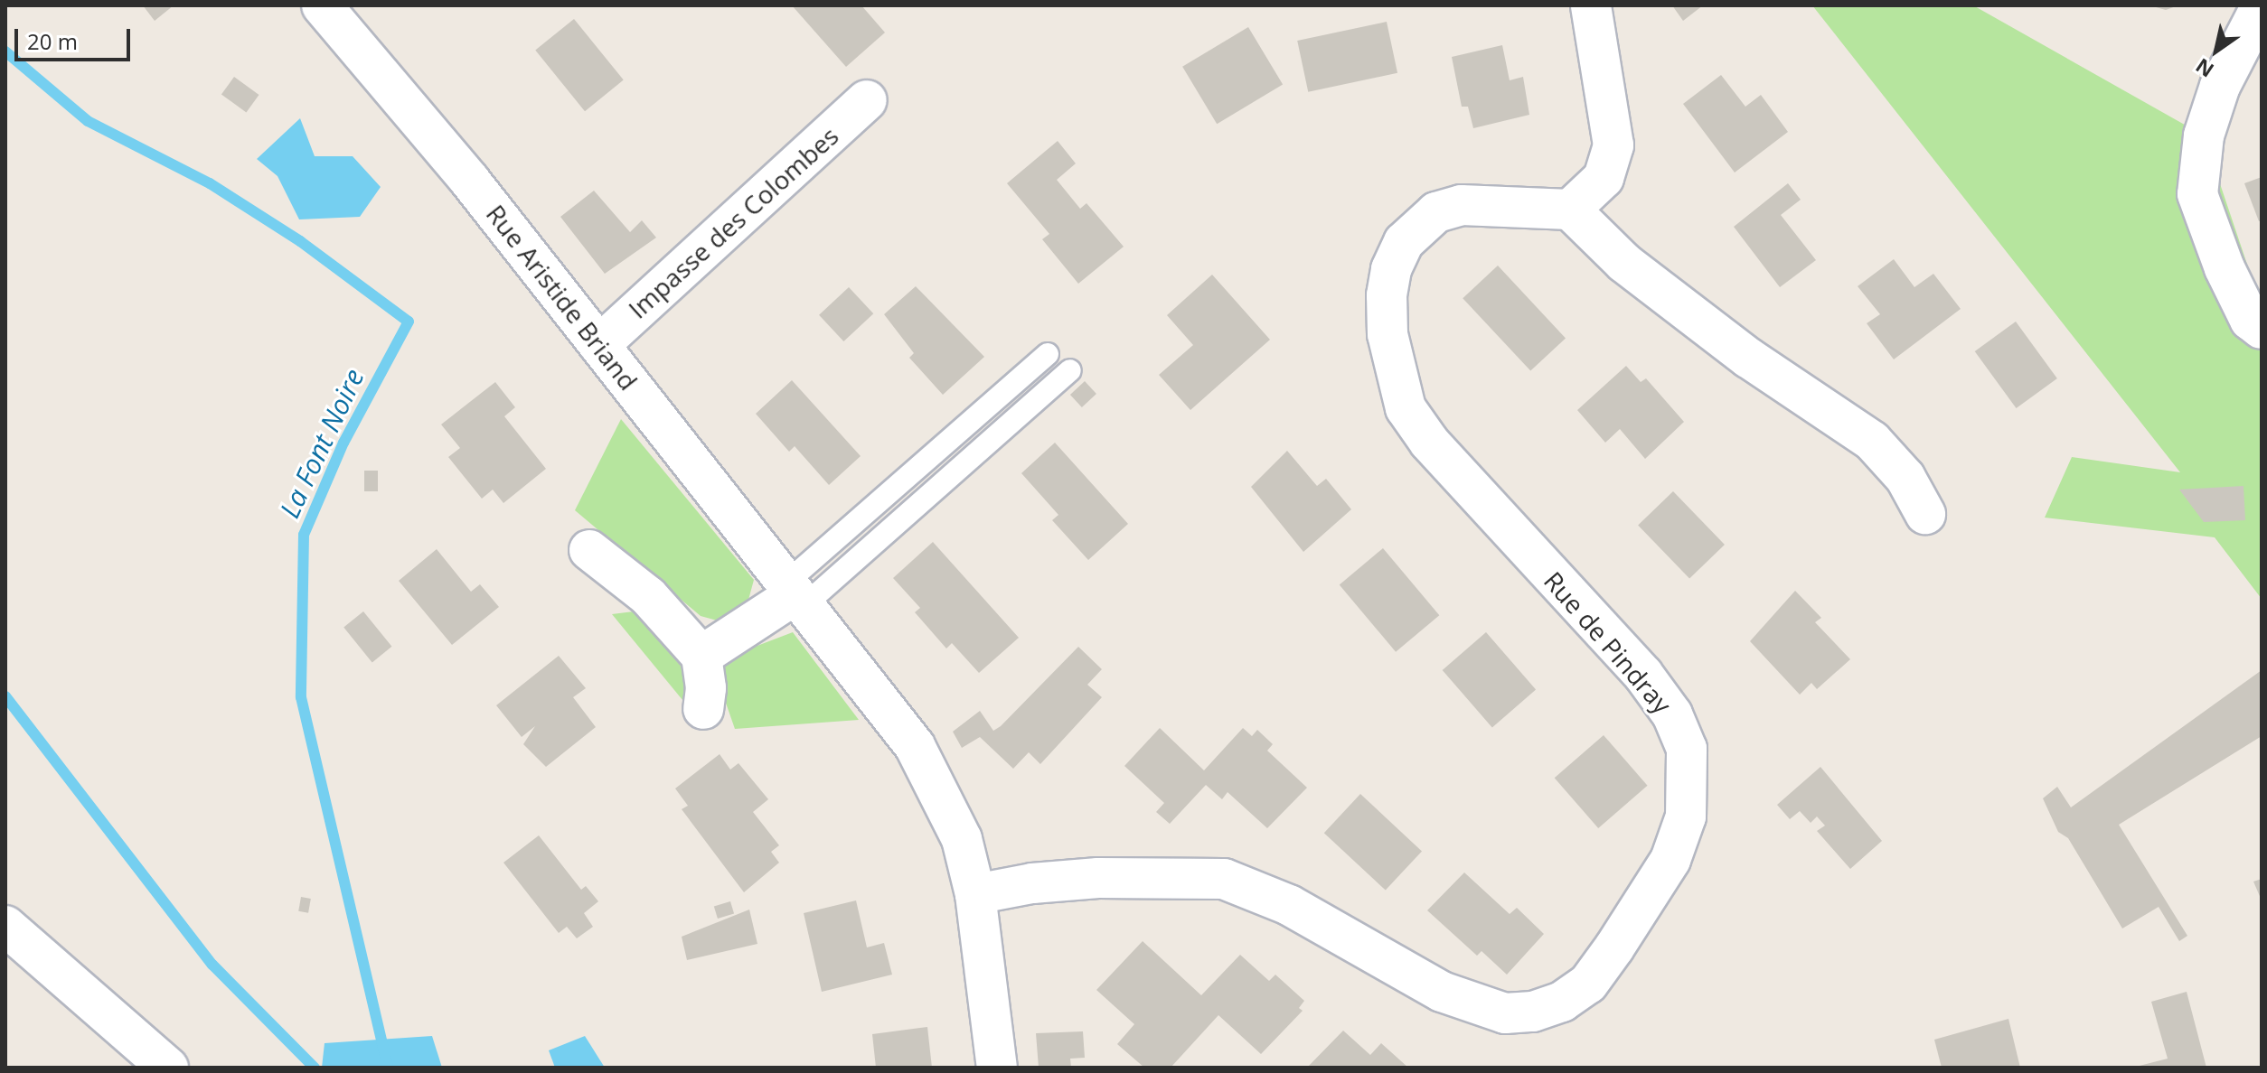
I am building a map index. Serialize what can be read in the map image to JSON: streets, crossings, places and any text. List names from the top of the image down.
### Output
{
  "streets": {
    "street": ["Impasse des Colombes", "Rue Aristide Briand", "Rue de Pindray"]
  },
  "crossings": [
    ["Impasse des Colombes", "Rue Aristide Briand"],
    ["Rue Aristide Briand", "Rue de Pindray"]
  ],
  "water": ["La Font Noire"],
  "scale_bar": "20 m",
  "north": "bottom left"
}
